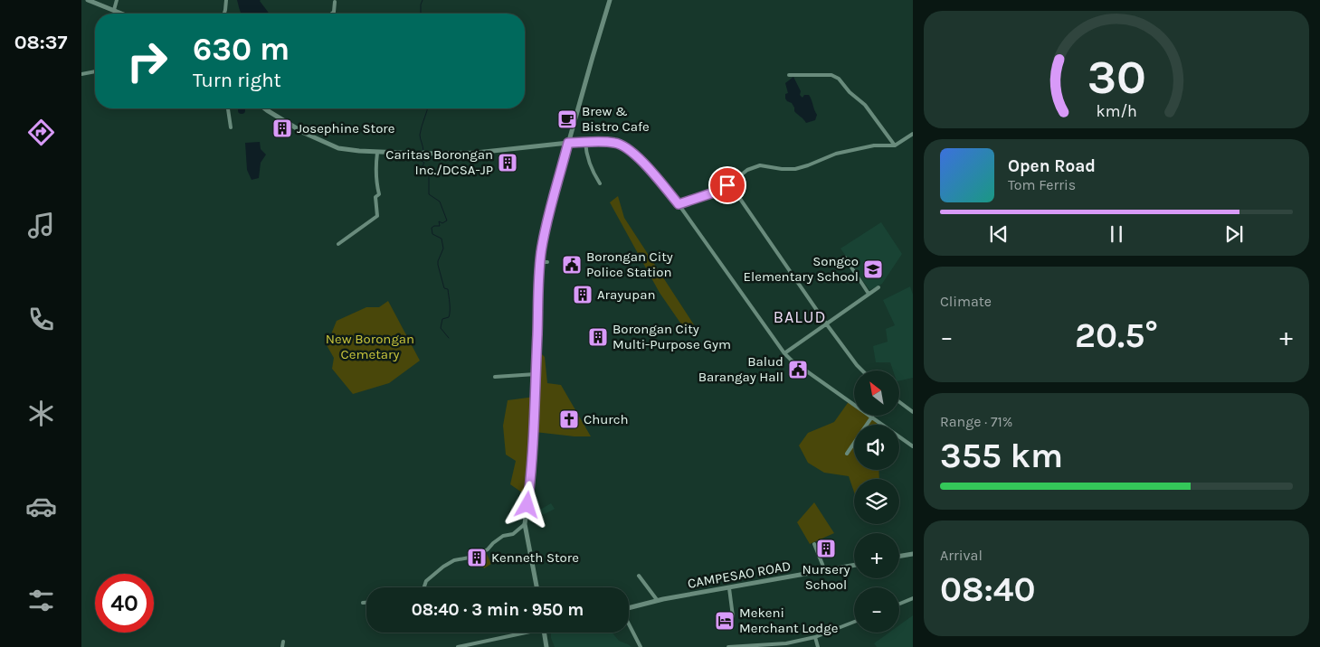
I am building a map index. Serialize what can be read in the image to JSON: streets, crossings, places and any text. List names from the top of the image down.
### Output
{
  "streets": {
    "street": ["CAMPESAO ROAD"]
  },
  "districts": ["BALUD"],
  "parks": ["New Borongan Cemetary"],
  "places": {
    "cafe": ["Brew & Bistro Cafe"],
    "building": [
      "Josephine Store",
      "Caritas Borongan Inc./DCSA-JP",
      "Arayupan",
      "Borongan City Multi-Purpose Gym",
      "Nursery School",
      "Kenneth Store"
    ],
    "public building": ["Borongan City Police Station", "Balud Barangay Hall"],
    "school or university": ["Songco Elementary School"],
    "church": ["Church"],
    "hotel": ["Mekeni Merchant Lodge"]
  },
  "north": "top left",
  "page": {
    "tabs": "08:37",
    "turn": ["630 m", "Turn right"],
    "song": ["Open Road", "Tom Ferris"],
    "tile": [
      "Climate",
      ["Range · 71%", "355 km"],
      ["Arrival", "08:40"]
    ],
    "heat": ["−", "20.5°", "+"],
    "map_buttons": ["+", "−"],
    "limit": "40",
    "trip": "08:40 · 3 min · 950 m",
    "gauge": ["30", "km/h"]
  }
}
